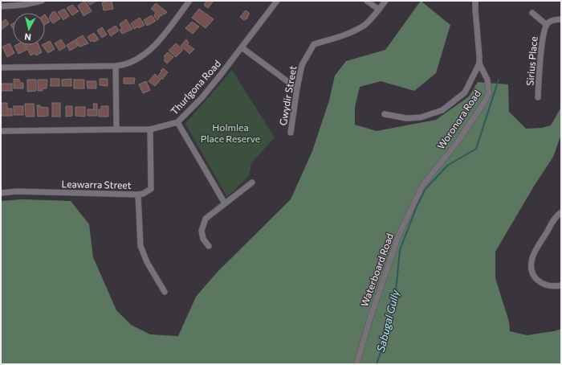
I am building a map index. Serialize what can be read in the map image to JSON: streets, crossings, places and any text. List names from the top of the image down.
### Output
{
  "streets": {
    "street": [
      "Sirius Place",
      "Thurlgona Road",
      "Gwydir Street",
      "Woronora Road",
      "Leawarra Street",
      "Waterboard Road"
    ]
  },
  "crossings": [
    ["Thurlgona Road", "Leawarra Street"],
    ["Woronora Road", "Waterboard Road"]
  ],
  "water": ["Sabugal Gully"],
  "parks": ["Holmlea Place Reserve"],
  "north": "bottom"
}
